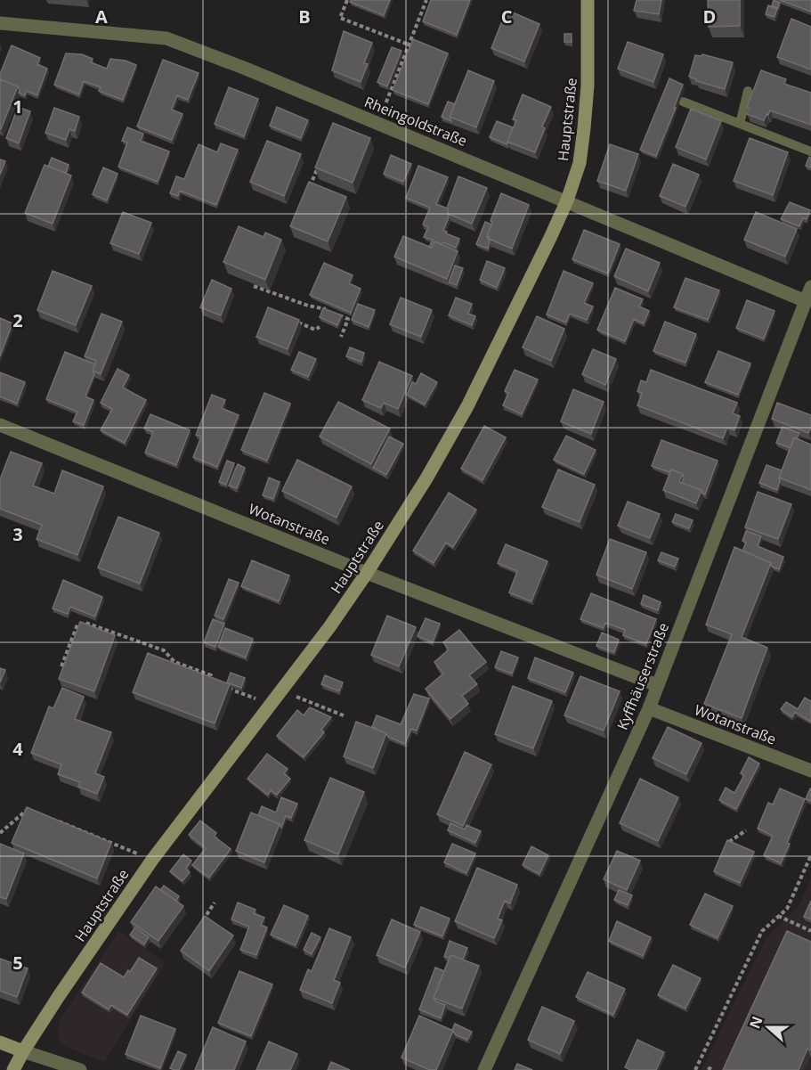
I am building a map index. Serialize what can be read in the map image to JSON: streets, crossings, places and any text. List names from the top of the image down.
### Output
{
  "streets": {
    "street": [
      "Hauptstraße",
      "Rheingoldstraße",
      "Wotanstraße",
      "Kyffhäuserstraße"
    ]
  },
  "crossings": [
    ["Hauptstraße", "Rheingoldstraße"],
    ["Hauptstraße", "Wotanstraße"],
    ["Rheingoldstraße", "Kyffhäuserstraße"],
    ["Wotanstraße", "Kyffhäuserstraße"]
  ],
  "north": "left",
  "grid": {
    "columns": [
      "A",
      "B",
      "C",
      "D"
    ],
    "rows": [
      "1",
      "2",
      "3",
      "4",
      "5"
    ]
  }
}
